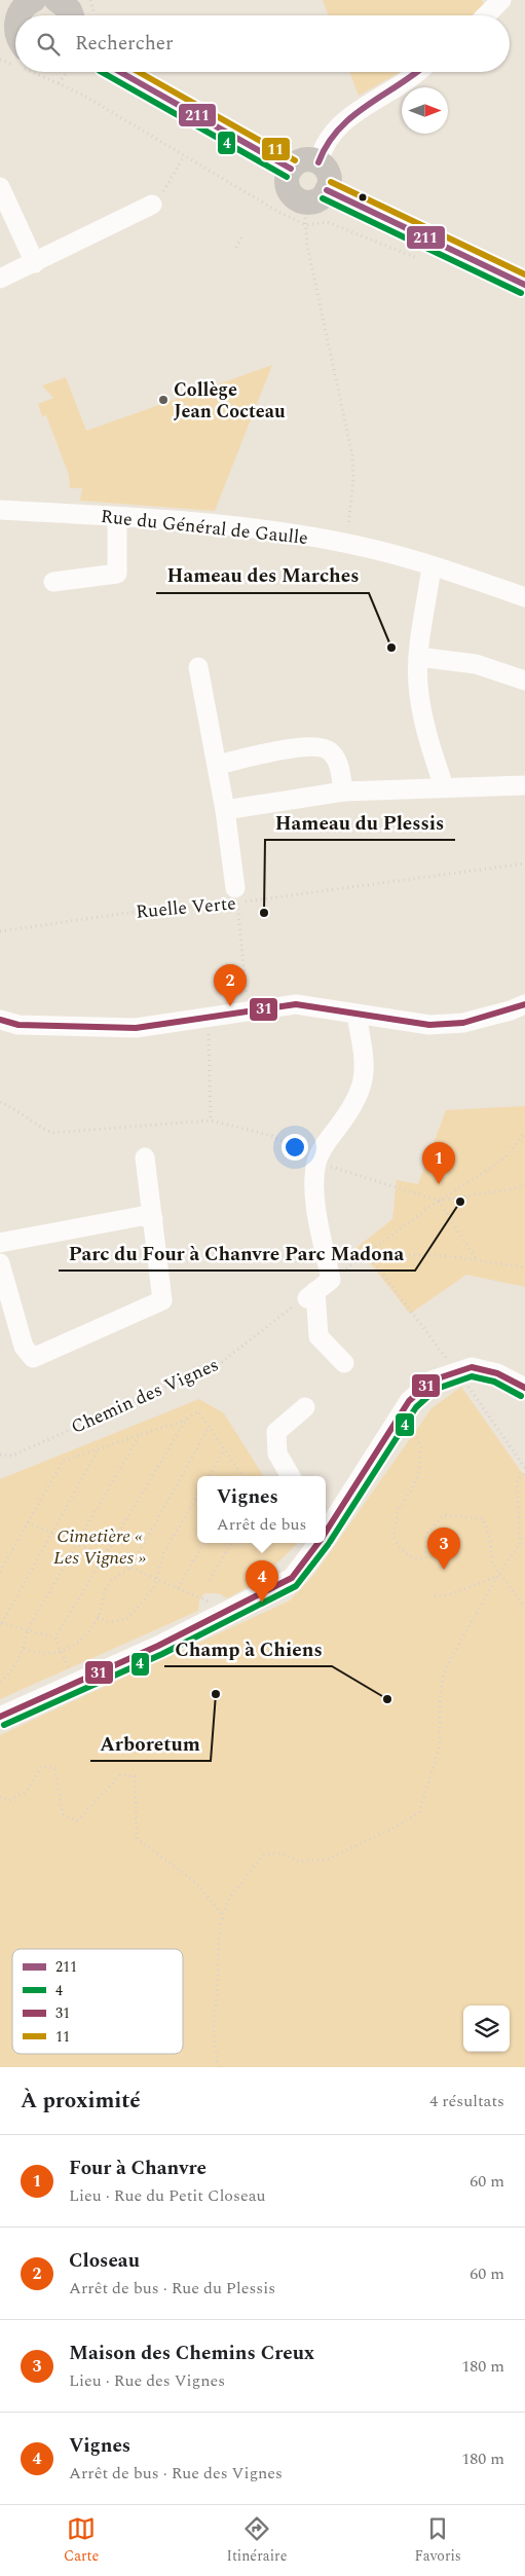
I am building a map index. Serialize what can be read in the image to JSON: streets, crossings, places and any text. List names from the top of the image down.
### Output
{
  "streets": {
    "street": ["Rue du Général de Gaulle"],
    "path": ["Ruelle Verte", "Chemin des Vignes"]
  },
  "parks": ["Cimetière « Les Vignes »"],
  "places": [
    "Collège Jean Cocteau",
    "Hameau des Marches",
    "Hameau du Plessis",
    "Parc du Four à Chanvre Parc Madona",
    "Arboretum",
    "Champ à Chiens"
  ],
  "lines": [
    "transit line 211",
    "transit line 4",
    "transit line 11",
    "transit line 31"
  ],
  "legend": [
    "211",
    "4",
    "31",
    "11"
  ],
  "north": "right",
  "page": {
    "search": "Rechercher",
    "pins": [
      "2",
      "1",
      "3",
      "4"
    ],
    "popup": ["Vignes", "Arrêt de bus"],
    "heading": ["À proximité", "4 résultats"],
    "list": [
      {
        "mark": "1",
        "name": "Four à Chanvre",
        "note": "Lieu · Rue du Petit Closeau",
        "value": "60 m"
      },
      {
        "mark": "2",
        "name": "Closeau",
        "note": "Arrêt de bus · Rue du Plessis",
        "value": "60 m"
      },
      {
        "mark": "3",
        "name": "Maison des Chemins Creux",
        "note": "Lieu · Rue des Vignes",
        "value": "180 m"
      },
      {
        "mark": "4",
        "name": "Vignes",
        "note": "Arrêt de bus · Rue des Vignes",
        "value": "180 m"
      }
    ],
    "nav": ["Carte", "Itinéraire", "Favoris"]
  }
}
